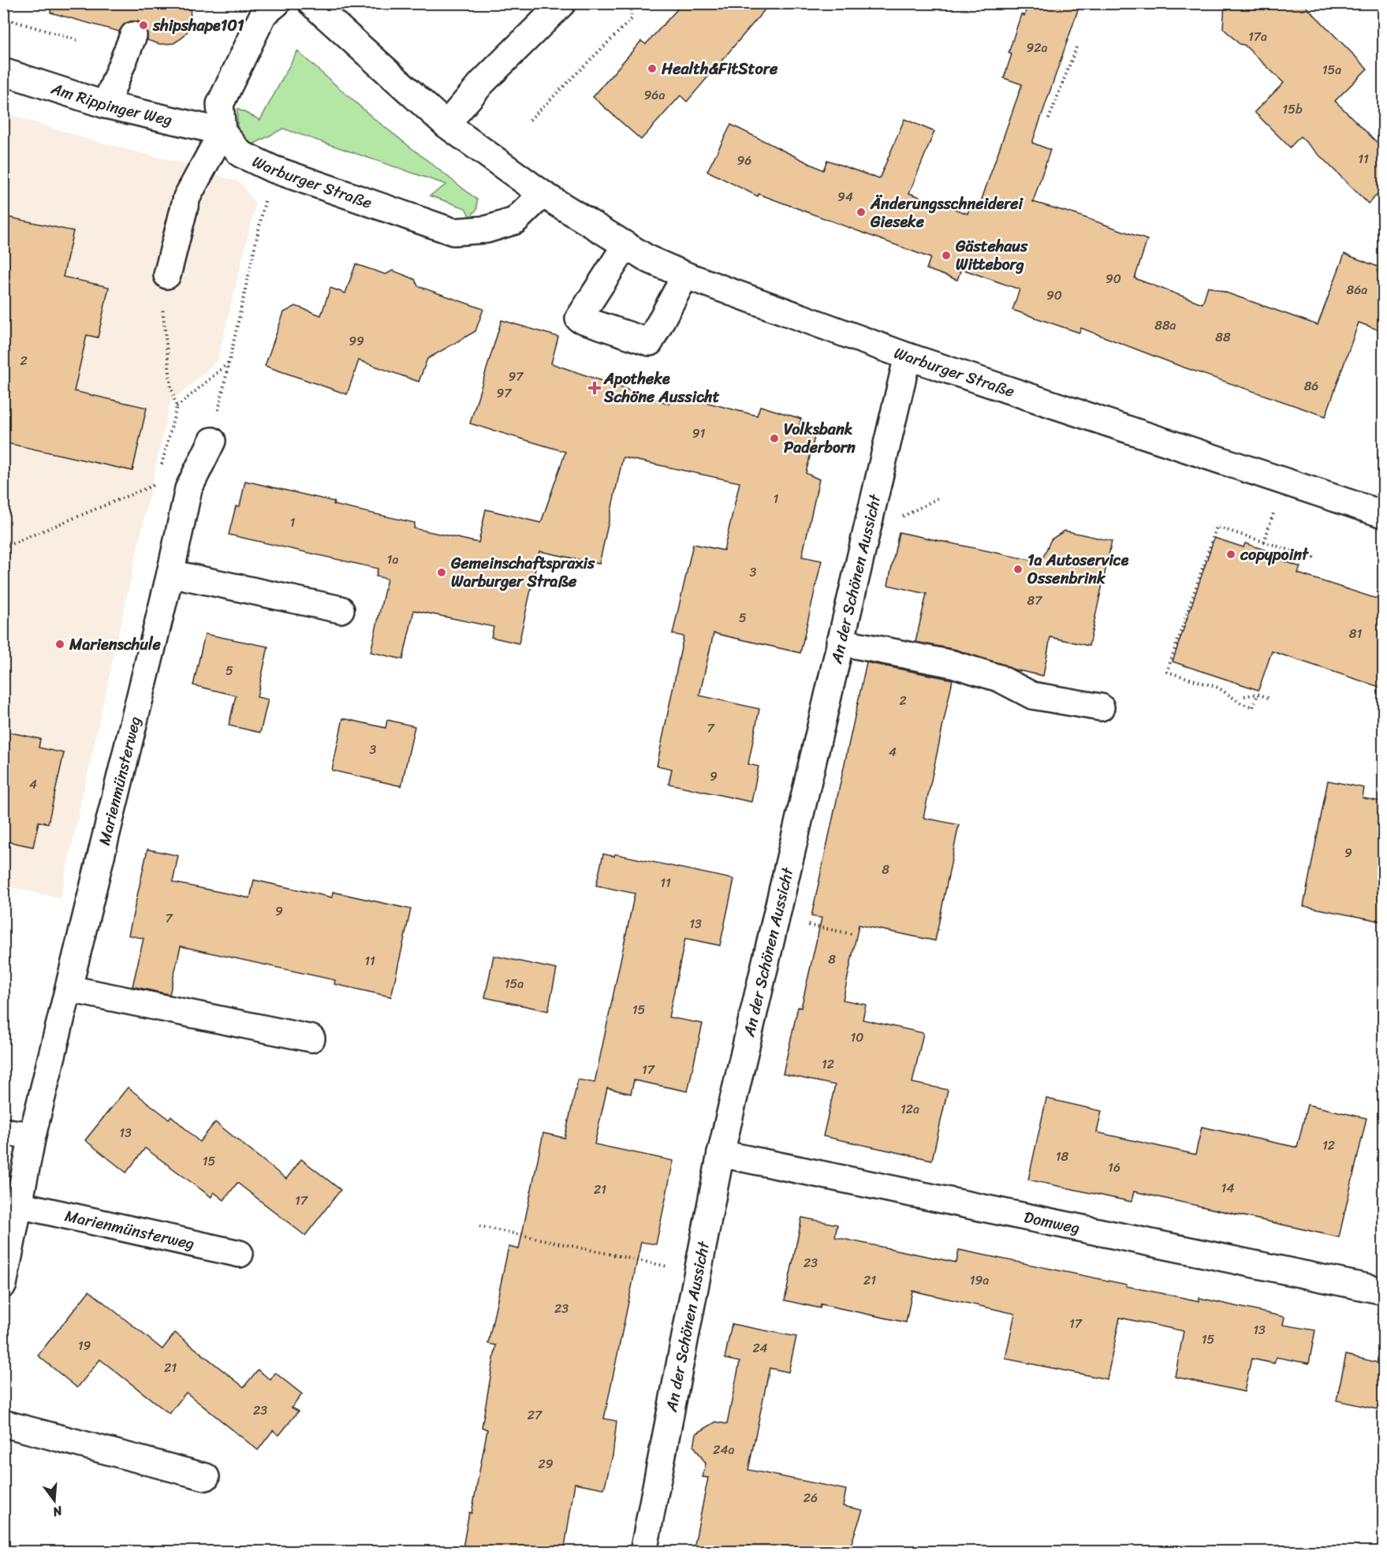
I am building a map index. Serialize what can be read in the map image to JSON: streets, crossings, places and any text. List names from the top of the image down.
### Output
{
  "streets": {
    "street": [
      "Am Rippinger Weg",
      "Warburger Straße",
      "An der Schönen Aussicht",
      "Marienmünsterweg",
      "Domweg"
    ]
  },
  "crossings": [
    ["Am Rippinger Weg", "Warburger Straße"],
    ["Warburger Straße", "An der Schönen Aussicht"],
    ["An der Schönen Aussicht", "Domweg"]
  ],
  "places": {
    "other": [
      "shipshape101",
      "Health&FitStore",
      "Änderungsschneiderei Gieseke",
      "Gästehaus Witteborg",
      "Volksbank Paderborn",
      "copypoint",
      "1a Autoservice Ossenbrink",
      "Gemeinschaftspraxis Warburger Straße",
      "Marienschule"
    ],
    "health": ["Apotheke Schöne Aussicht"]
  },
  "house_numbers": [
    "17a",
    "92a",
    "15a",
    "96a",
    "15b",
    "11",
    "96",
    "94",
    "90",
    "86a",
    "90",
    "88a",
    "88",
    "99",
    "2",
    "97",
    "86",
    "97",
    "91",
    "1",
    "1",
    "1a",
    "3",
    "87",
    "5",
    "81",
    "5",
    "2",
    "7",
    "3",
    "4",
    "9",
    "4",
    "9",
    "8",
    "11",
    "9",
    "7",
    "13",
    "8",
    "11",
    "15a",
    "15",
    "10",
    "12",
    "17",
    "12a",
    "13",
    "12",
    "18",
    "15",
    "16",
    "14",
    "21",
    "17",
    "23",
    "21",
    "19a",
    "23",
    "17",
    "13",
    "15",
    "19",
    "24",
    "21",
    "23",
    "27",
    "24a",
    "29",
    "26"
  ],
  "north": "bottom"
}
